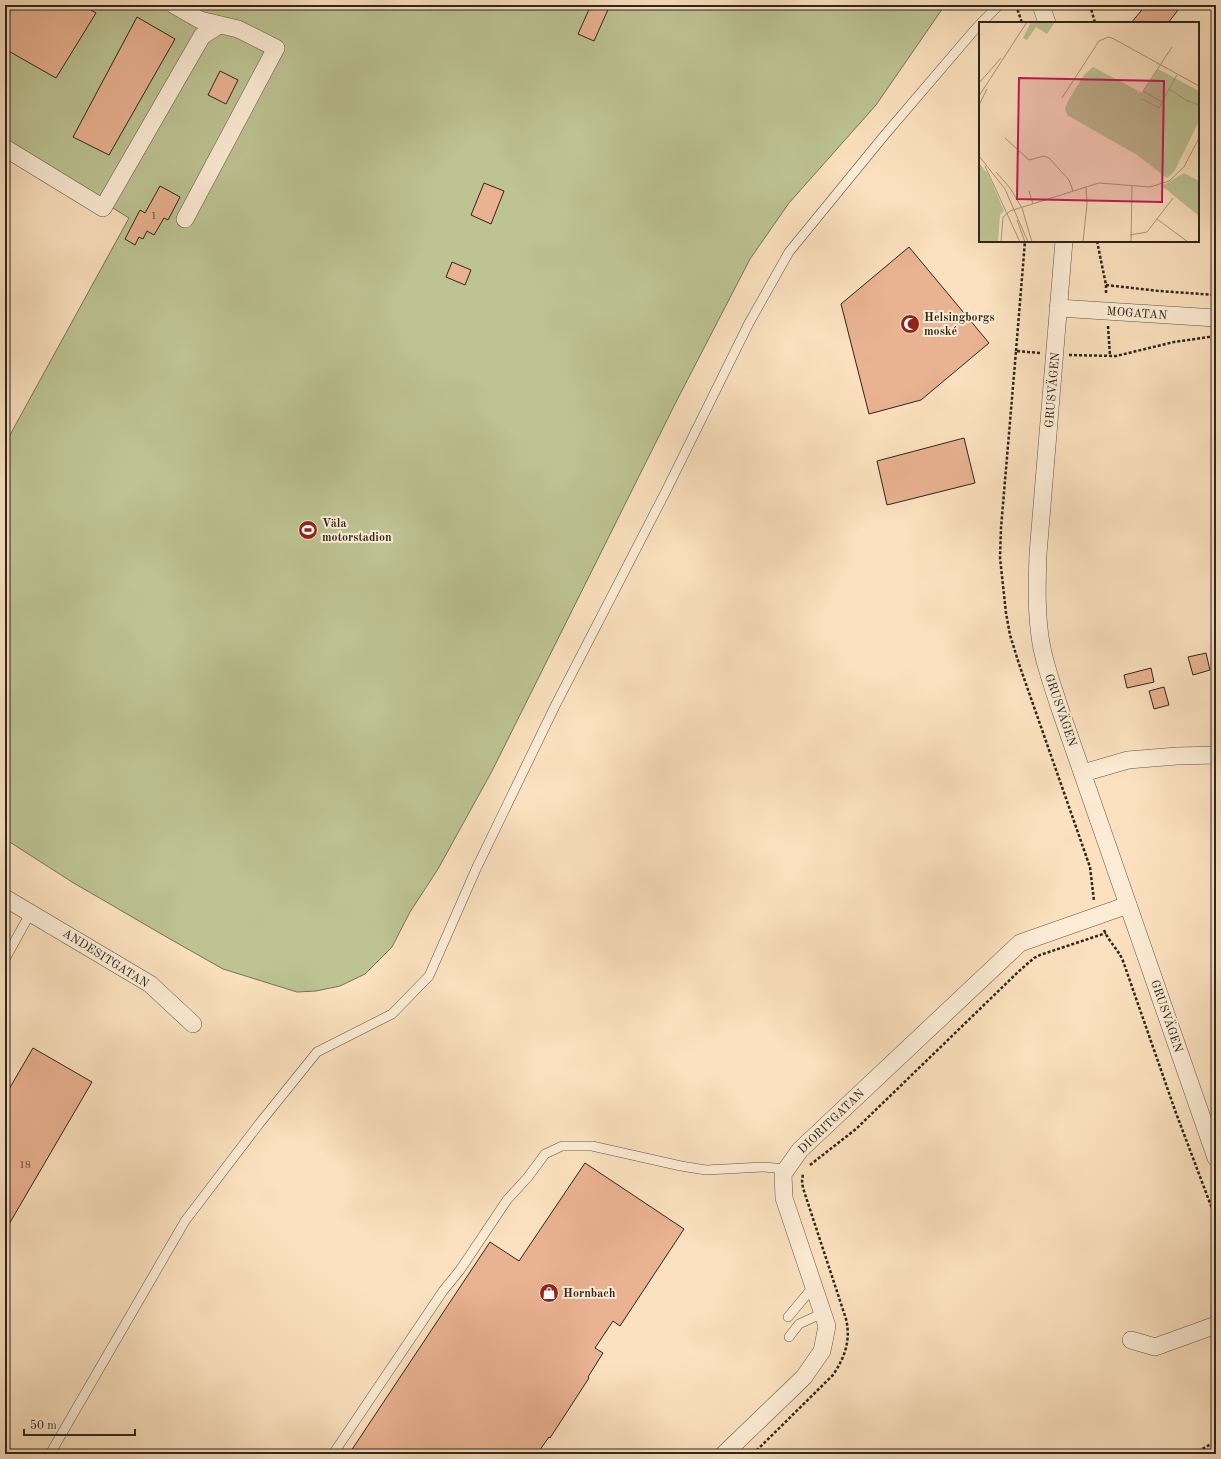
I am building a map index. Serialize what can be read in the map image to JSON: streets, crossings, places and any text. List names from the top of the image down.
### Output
{
  "streets": {
    "street": [
      "MOGATAN",
      "GRUSVÄGEN",
      "ANDESITGATAN",
      "DIORITGATAN"
    ]
  },
  "crossings": [
    ["MOGATAN", "GRUSVÄGEN"],
    ["GRUSVÄGEN", "DIORITGATAN"]
  ],
  "places": {
    "mosque": ["Helsingborgs moské"],
    "sports": ["Väla motorstadion"],
    "shop": ["Hornbach"]
  },
  "house_numbers": ["1", "18"],
  "scale_bar": "50 m"
}
